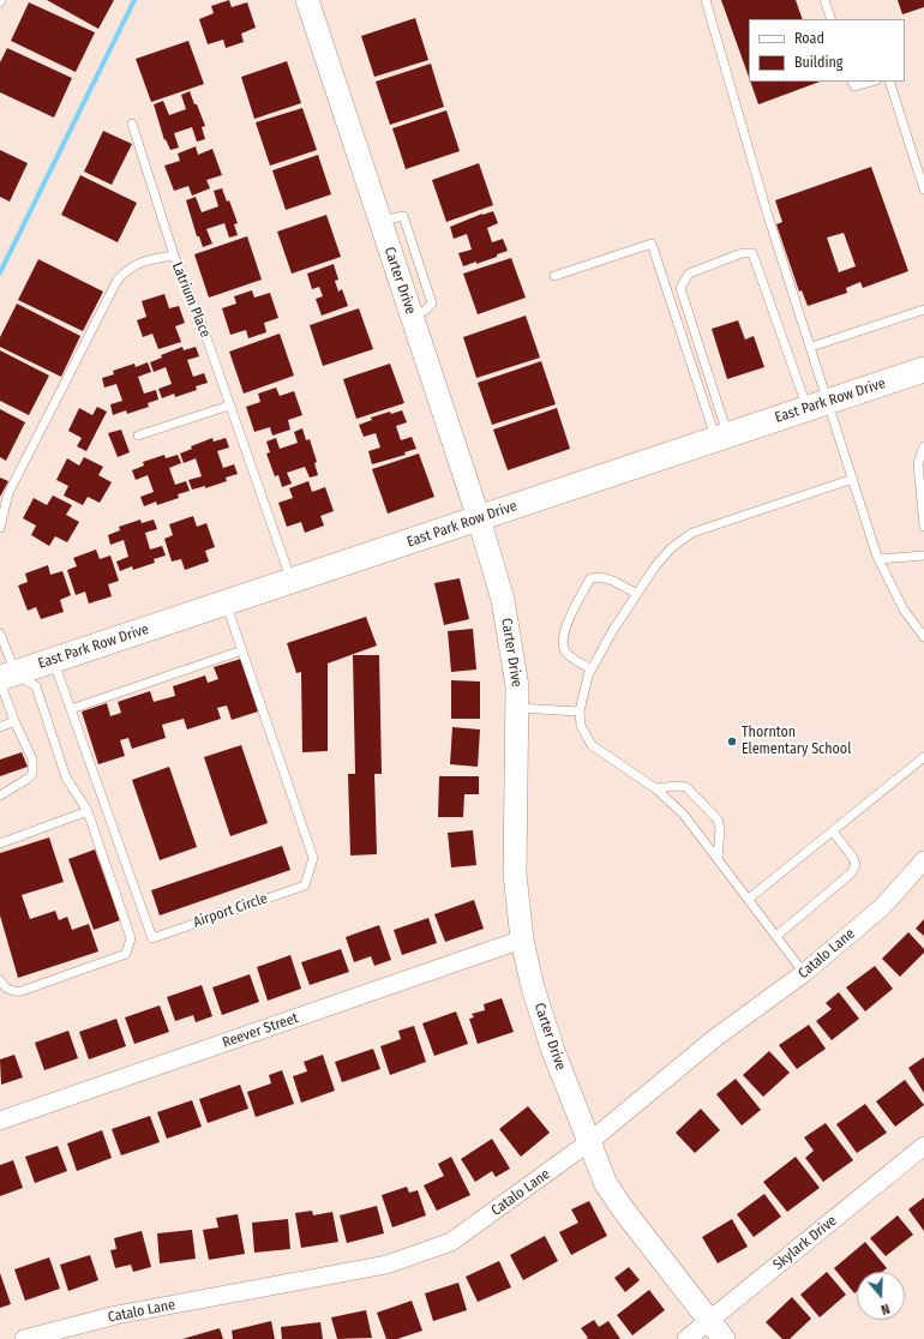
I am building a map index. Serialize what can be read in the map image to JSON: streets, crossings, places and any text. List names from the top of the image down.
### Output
{
  "streets": {
    "main road": ["East Park Row Drive"],
    "street": [
      "Carter Drive",
      "Catalo Lane",
      "Reever Street",
      "Skylark Drive"
    ],
    "lane": ["Latrium Place", "Airport Circle"]
  },
  "crossings": [
    ["Carter Drive", "East Park Row Drive"],
    ["Carter Drive", "Catalo Lane"],
    ["Carter Drive", "Reever Street"],
    ["Carter Drive", "Skylark Drive"],
    ["Latrium Place", "East Park Row Drive"],
    ["East Park Row Drive", "Airport Circle"]
  ],
  "places": ["Thornton Elementary School"],
  "legend": ["Road", "Building"],
  "north": "bottom"
}
